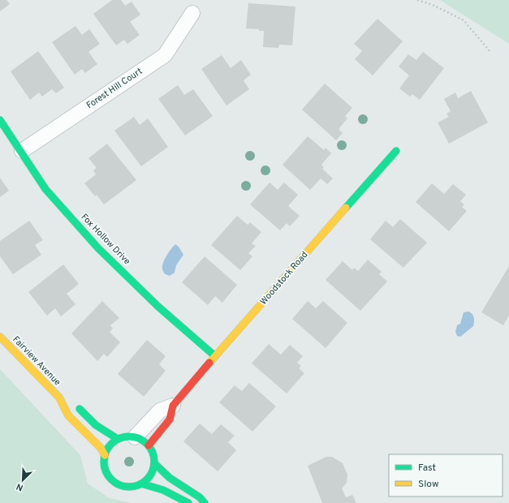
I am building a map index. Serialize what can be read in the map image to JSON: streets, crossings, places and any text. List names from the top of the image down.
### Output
{
  "streets": {
    "street": [
      "Forest Hill Court",
      "Fox Hollow Drive",
      "Woodstock Road",
      "Fairview Avenue"
    ]
  },
  "crossings": [
    ["Forest Hill Court", "Fox Hollow Drive"],
    ["Fox Hollow Drive", "Woodstock Road"],
    ["Woodstock Road", "Fairview Avenue"]
  ],
  "legend": ["Fast", "Slow"],
  "north": "bottom left"
}
